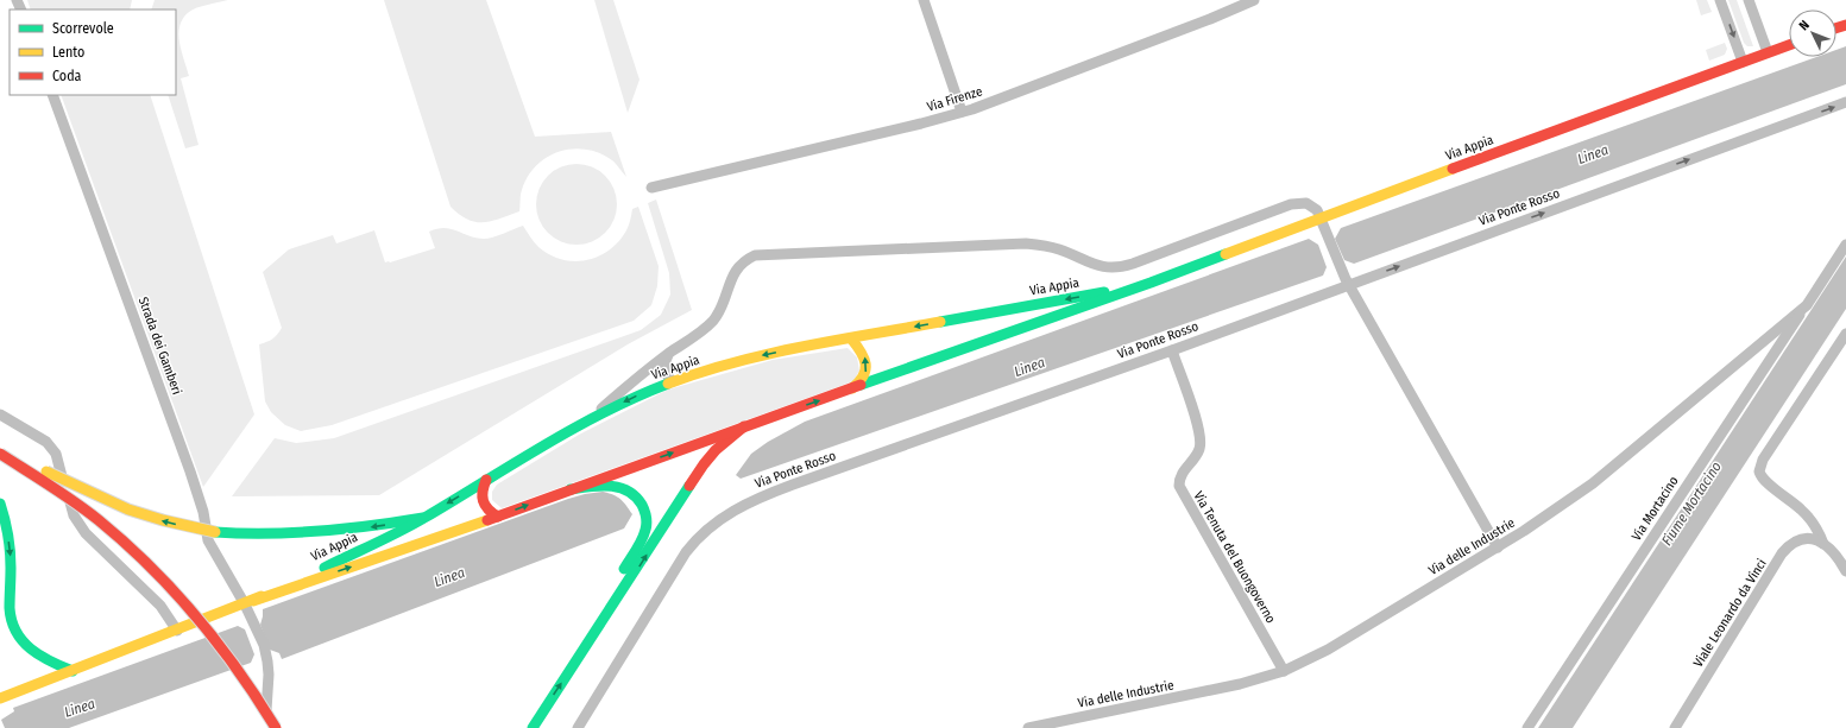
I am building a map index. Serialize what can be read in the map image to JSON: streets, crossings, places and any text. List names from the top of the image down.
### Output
{
  "streets": {
    "main road": ["Via Appia"],
    "street": [
      "Via Firenze",
      "Via Ponte Rosso",
      "Strada dei Gamberi",
      "Via Mortacino",
      "Via delle Industrie",
      "Via Tenuta del Buongoverno",
      "Viale Leonardo da Vinci"
    ]
  },
  "crossings": [
    ["Via Appia", "Strada dei Gamberi"],
    ["Via Ponte Rosso", "Via Tenuta del Buongoverno"],
    ["Via Mortacino", "Via delle Industrie"],
    ["Via delle Industrie", "Via Tenuta del Buongoverno"]
  ],
  "one_way": ["Via Ponte Rosso"],
  "water": ["Linea", "Fiume Mortacino"],
  "legend": ["Scorrevole", "Lento", "Coda"],
  "north": "top left"
}
